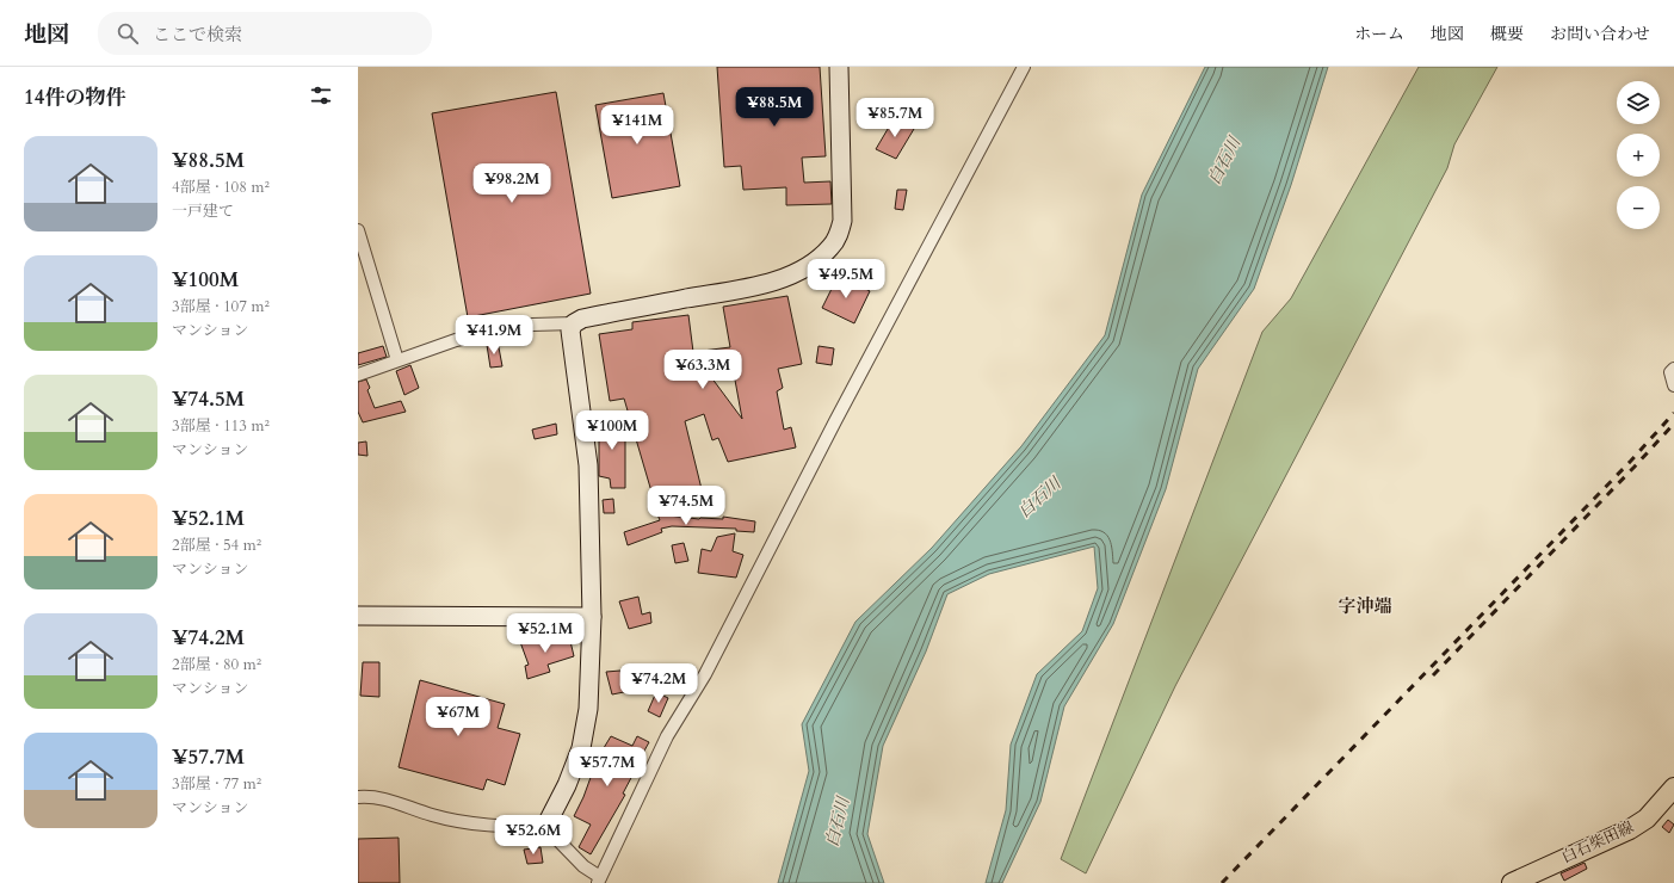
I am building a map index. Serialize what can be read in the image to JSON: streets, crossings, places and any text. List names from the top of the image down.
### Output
{
  "streets": {
    "main road": ["白石柴田線"]
  },
  "districts": ["字沖端"],
  "water": ["白石川"],
  "page": {
    "header": "地図",
    "search": "ここで検索",
    "nav": [
      "ホーム",
      "地図",
      "概要",
      "お問い合わせ"
    ],
    "heading": "14件の物件",
    "map_buttons": ["+", "−"],
    "price": [
      "¥88.5M",
      "¥85.7M",
      "¥141M",
      "¥98.2M",
      "¥49.5M",
      "¥41.9M",
      "¥63.3M",
      "¥100M",
      "¥74.5M",
      "¥52.1M",
      "¥74.2M",
      "¥67M",
      "¥57.7M",
      "¥52.6M"
    ],
    "list": [
      {
        "name": "¥88.5M",
        "note": "4部屋 · 108 m² · 一戸建て"
      },
      {
        "name": "¥100M",
        "note": "3部屋 · 107 m² · マンション"
      },
      {
        "name": "¥74.5M",
        "note": "3部屋 · 113 m² · マンション"
      },
      {
        "name": "¥52.1M",
        "note": "2部屋 · 54 m² · マンション"
      },
      {
        "name": "¥74.2M",
        "note": "2部屋 · 80 m² · マンション"
      },
      {
        "name": "¥57.7M",
        "note": "3部屋 · 77 m² · マンション"
      }
    ]
  }
}
